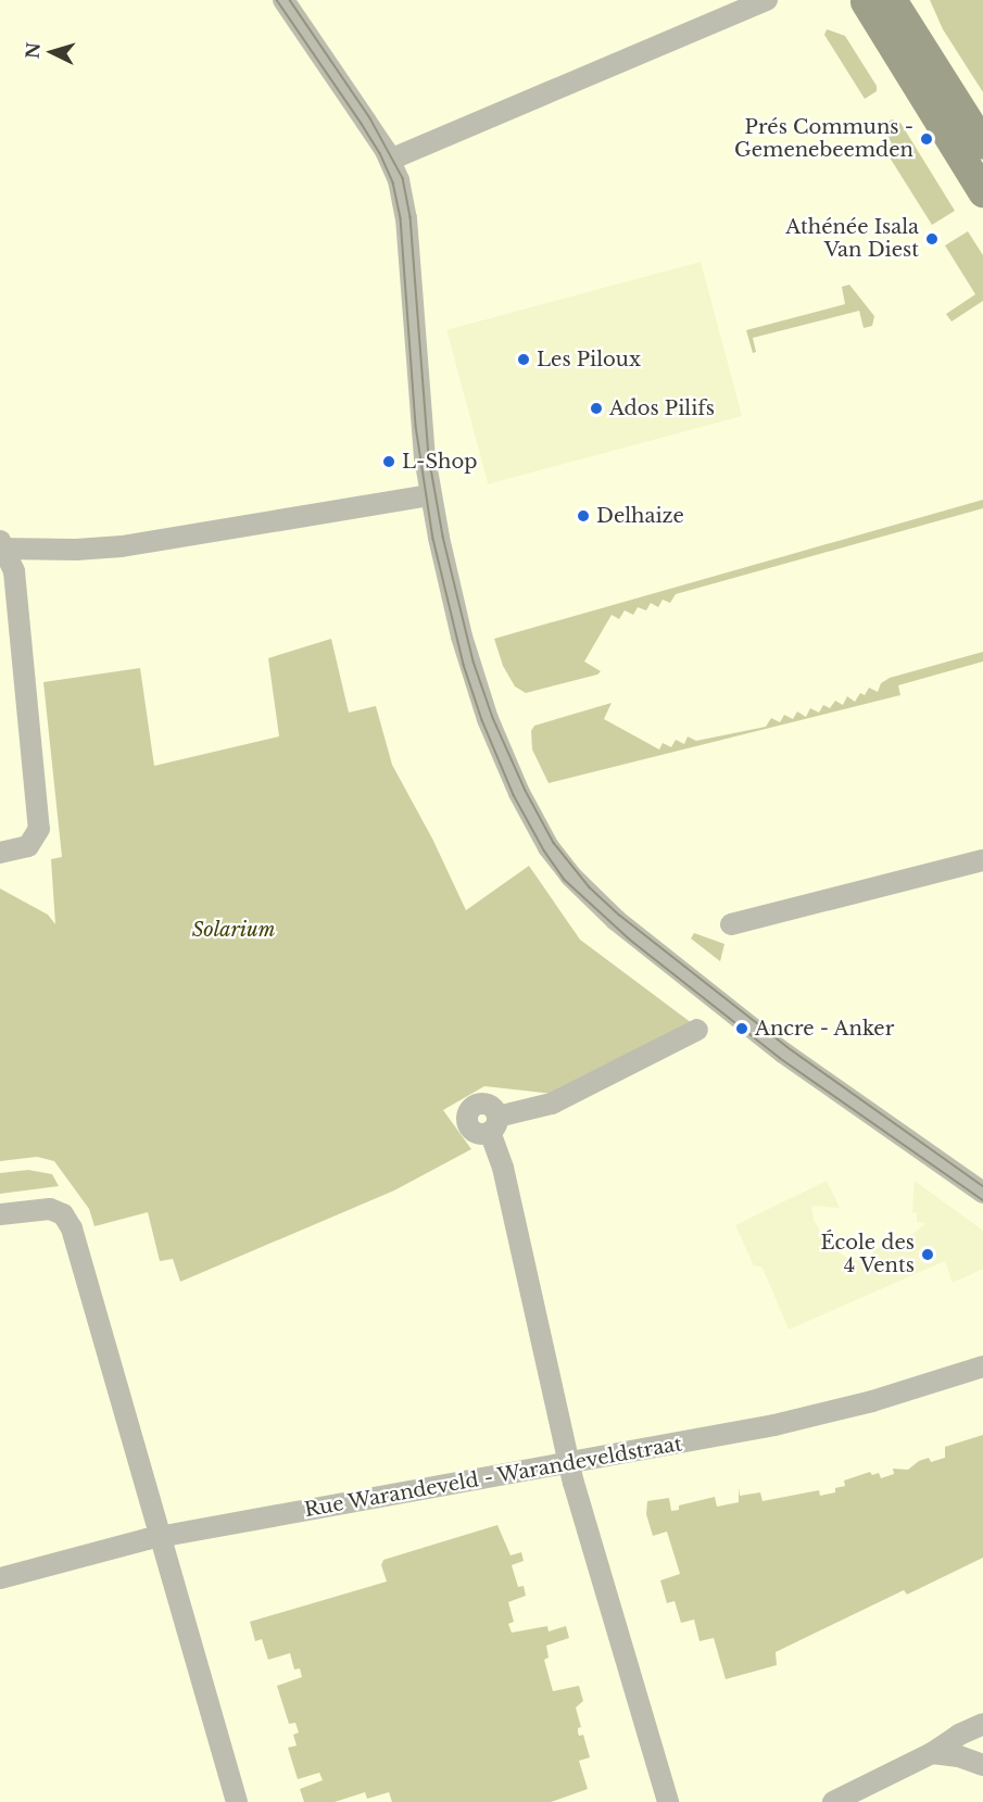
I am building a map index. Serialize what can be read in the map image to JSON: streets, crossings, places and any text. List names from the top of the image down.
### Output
{
  "streets": {
    "street": ["Rue Warandeveld - Warandeveldstraat"]
  },
  "parks": ["Solarium"],
  "places": [
    "Prés Communs - Gemenebeemden",
    "Athénée Isala Van Diest",
    "Les Piloux",
    "Ados Pilifs",
    "L-Shop",
    "Delhaize",
    "Ancre - Anker",
    "École des 4 Vents"
  ],
  "north": "left"
}
